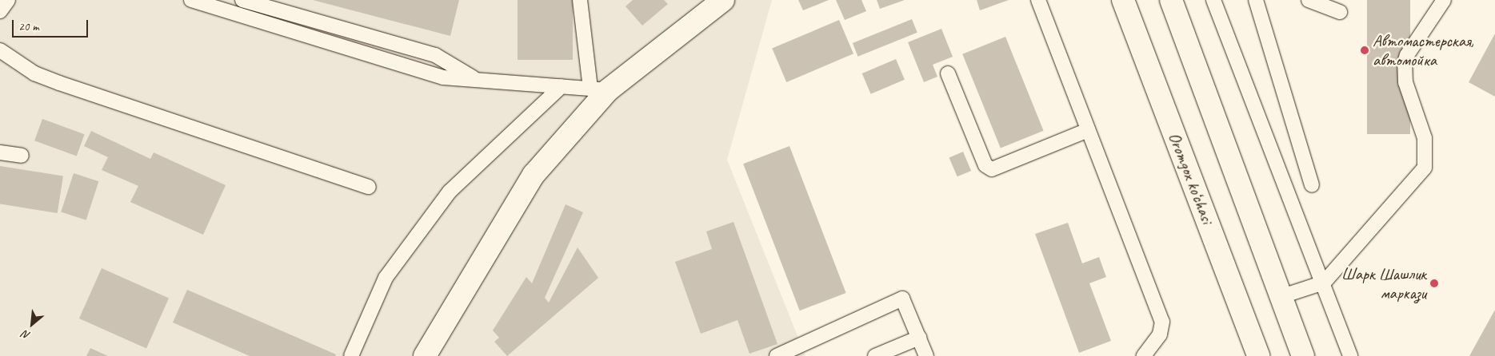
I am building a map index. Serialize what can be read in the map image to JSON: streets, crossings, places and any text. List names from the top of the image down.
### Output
{
  "streets": {
    "main road": ["Oromgox ko‘chasi"]
  },
  "places": ["Автомастерская, автомойка", "Шарк Шашлик маркази"],
  "scale_bar": "20 m",
  "north": "bottom left"
}
